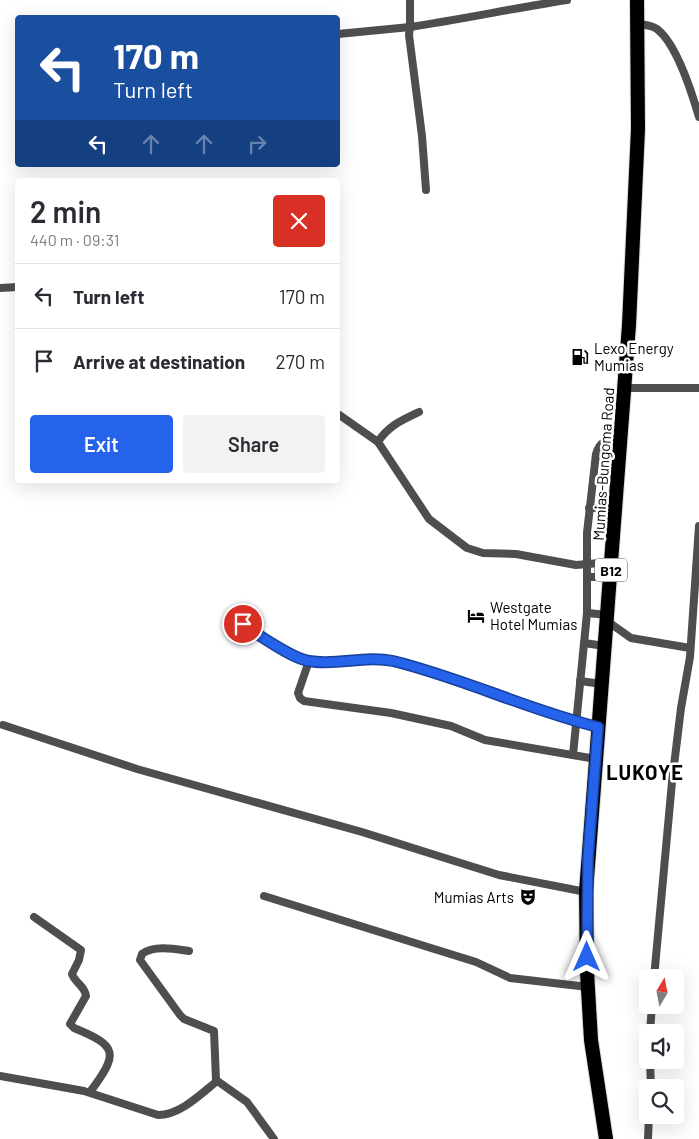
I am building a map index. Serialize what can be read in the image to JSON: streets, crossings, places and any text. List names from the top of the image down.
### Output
{
  "streets": {
    "highway": ["Mumias-Bungoma Road", "B12"]
  },
  "districts": ["LUKOYE"],
  "places": {
    "fuel station": ["Lexo Energy Mumias"],
    "hotel": ["Westgate Hotel Mumias"],
    "theatre": ["Mumias Arts"]
  },
  "north": "top",
  "page": {
    "turn": ["170 m", "Turn left"],
    "heading": ["2 min", "440 m · 09:31"],
    "list": [
      {
        "name": "Turn left",
        "value": "170 m"
      },
      {
        "name": "Arrive at destination",
        "value": "270 m"
      }
    ],
    "buttons": ["Exit", "Share"]
  }
}
